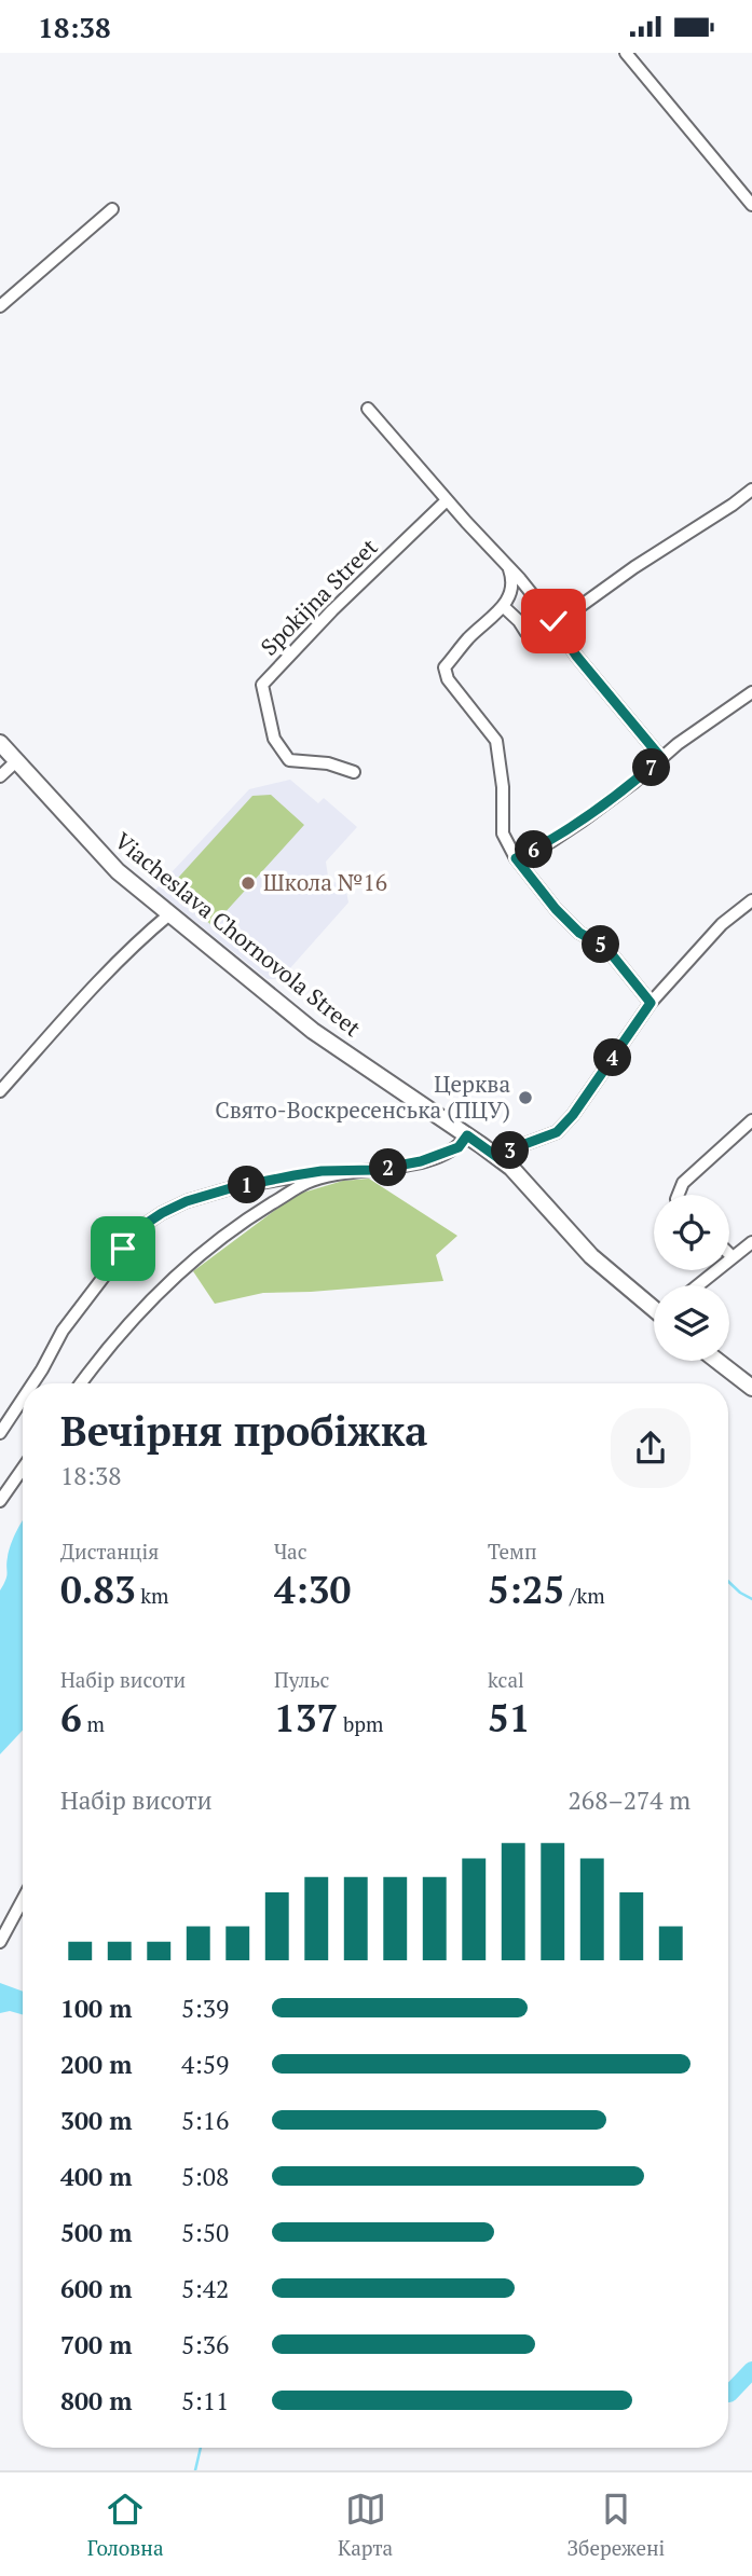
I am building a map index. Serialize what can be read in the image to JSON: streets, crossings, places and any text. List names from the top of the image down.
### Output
{
  "streets": {
    "main road": ["Viacheslava Chornovola Street"],
    "street": ["Spokijna Street"]
  },
  "places": ["Школа №16", "Церква Свято-Воскресенська (ПЦУ)"],
  "page": {
    "status": "18:38",
    "pins": [
      "7",
      "6",
      "5",
      "4",
      "3",
      "2",
      "1"
    ],
    "heading": ["Вечірня пробіжка", "18:38"],
    "stats": [
      ["Дистанція", "0.83 km"],
      ["Час", "4:30"],
      ["Темп", "5:25 /km"],
      ["Набір висоти", "6 m"],
      ["Пульс", "137 bpm"],
      ["kcal", "51"]
    ],
    "chart": ["Набір висоти", "268–274 m"],
    "list": [
      {
        "name": "100 m",
        "note": "5:39"
      },
      {
        "name": "200 m",
        "note": "4:59"
      },
      {
        "name": "300 m",
        "note": "5:16"
      },
      {
        "name": "400 m",
        "note": "5:08"
      },
      {
        "name": "500 m",
        "note": "5:50"
      },
      {
        "name": "600 m",
        "note": "5:42"
      },
      {
        "name": "700 m",
        "note": "5:36"
      },
      {
        "name": "800 m",
        "note": "5:11"
      }
    ],
    "tabs": ["Головна", "Карта", "Збережені"]
  }
}
